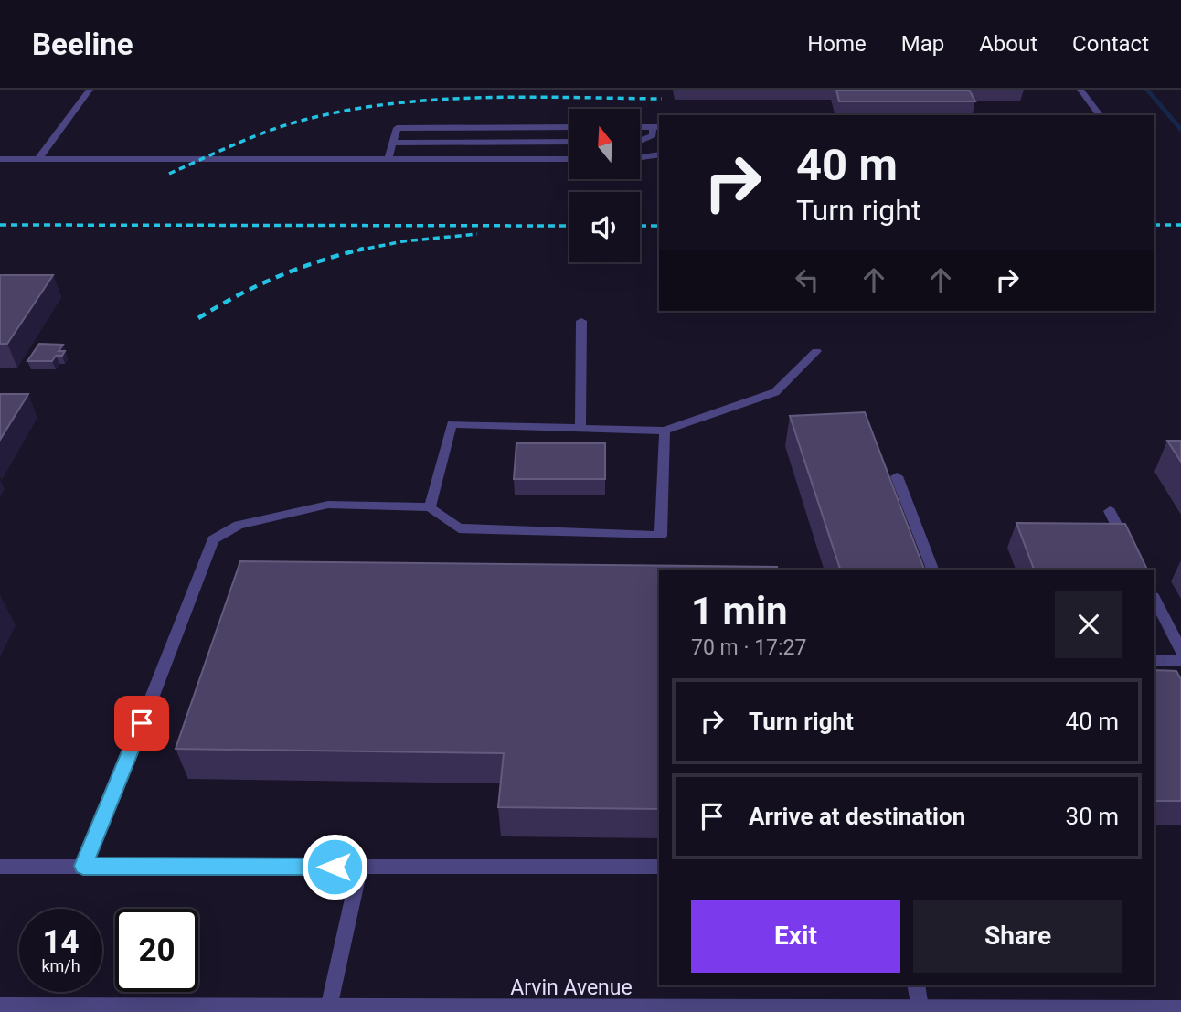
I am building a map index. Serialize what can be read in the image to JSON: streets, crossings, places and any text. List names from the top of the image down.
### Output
{
  "streets": {
    "street": ["Arvin Avenue"]
  },
  "north": "top",
  "page": {
    "header": "Beeline",
    "nav": [
      "Home",
      "Map",
      "About",
      "Contact"
    ],
    "turn": ["40 m", "Turn right"],
    "heading": ["1 min", "70 m · 17:27"],
    "list": [
      {
        "name": "Turn right",
        "value": "40 m"
      },
      {
        "name": "Arrive at destination",
        "value": "30 m"
      }
    ],
    "buttons": ["Exit", "Share"],
    "speed": "14 km/h",
    "limit": "20"
  }
}
